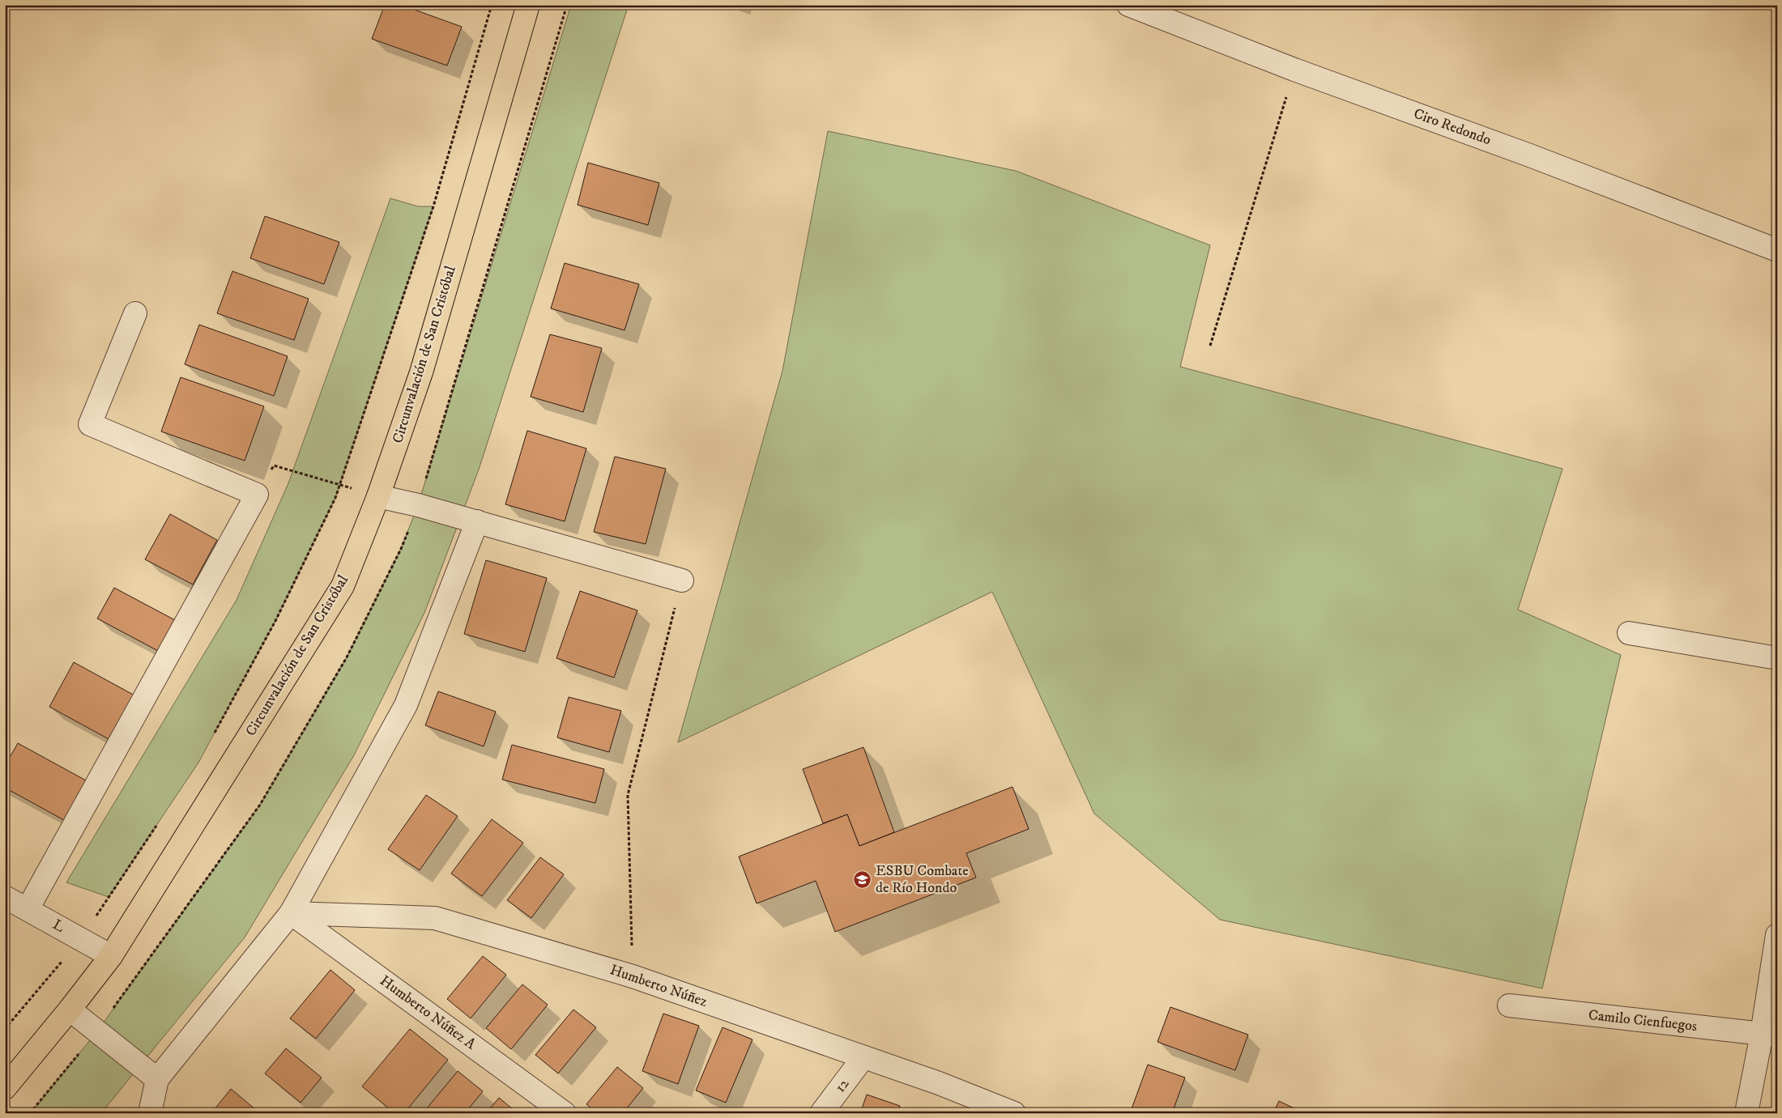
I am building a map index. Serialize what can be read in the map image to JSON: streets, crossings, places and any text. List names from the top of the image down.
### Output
{
  "streets": {
    "main road": ["Circunvalación de San Cristóbal"],
    "street": [
      "Ciro Redondo",
      "L",
      "Humberto Núñez",
      "Humberto Núñez A",
      "Camilo Cienfuegos",
      "12"
    ]
  },
  "crossings": [
    ["Circunvalación de San Cristóbal", "L"],
    ["Humberto Núñez", "Humberto Núñez A"],
    ["Humberto Núñez", "12"]
  ],
  "places": {
    "school or university": ["ESBU Combate de Río Hondo"]
  }
}
